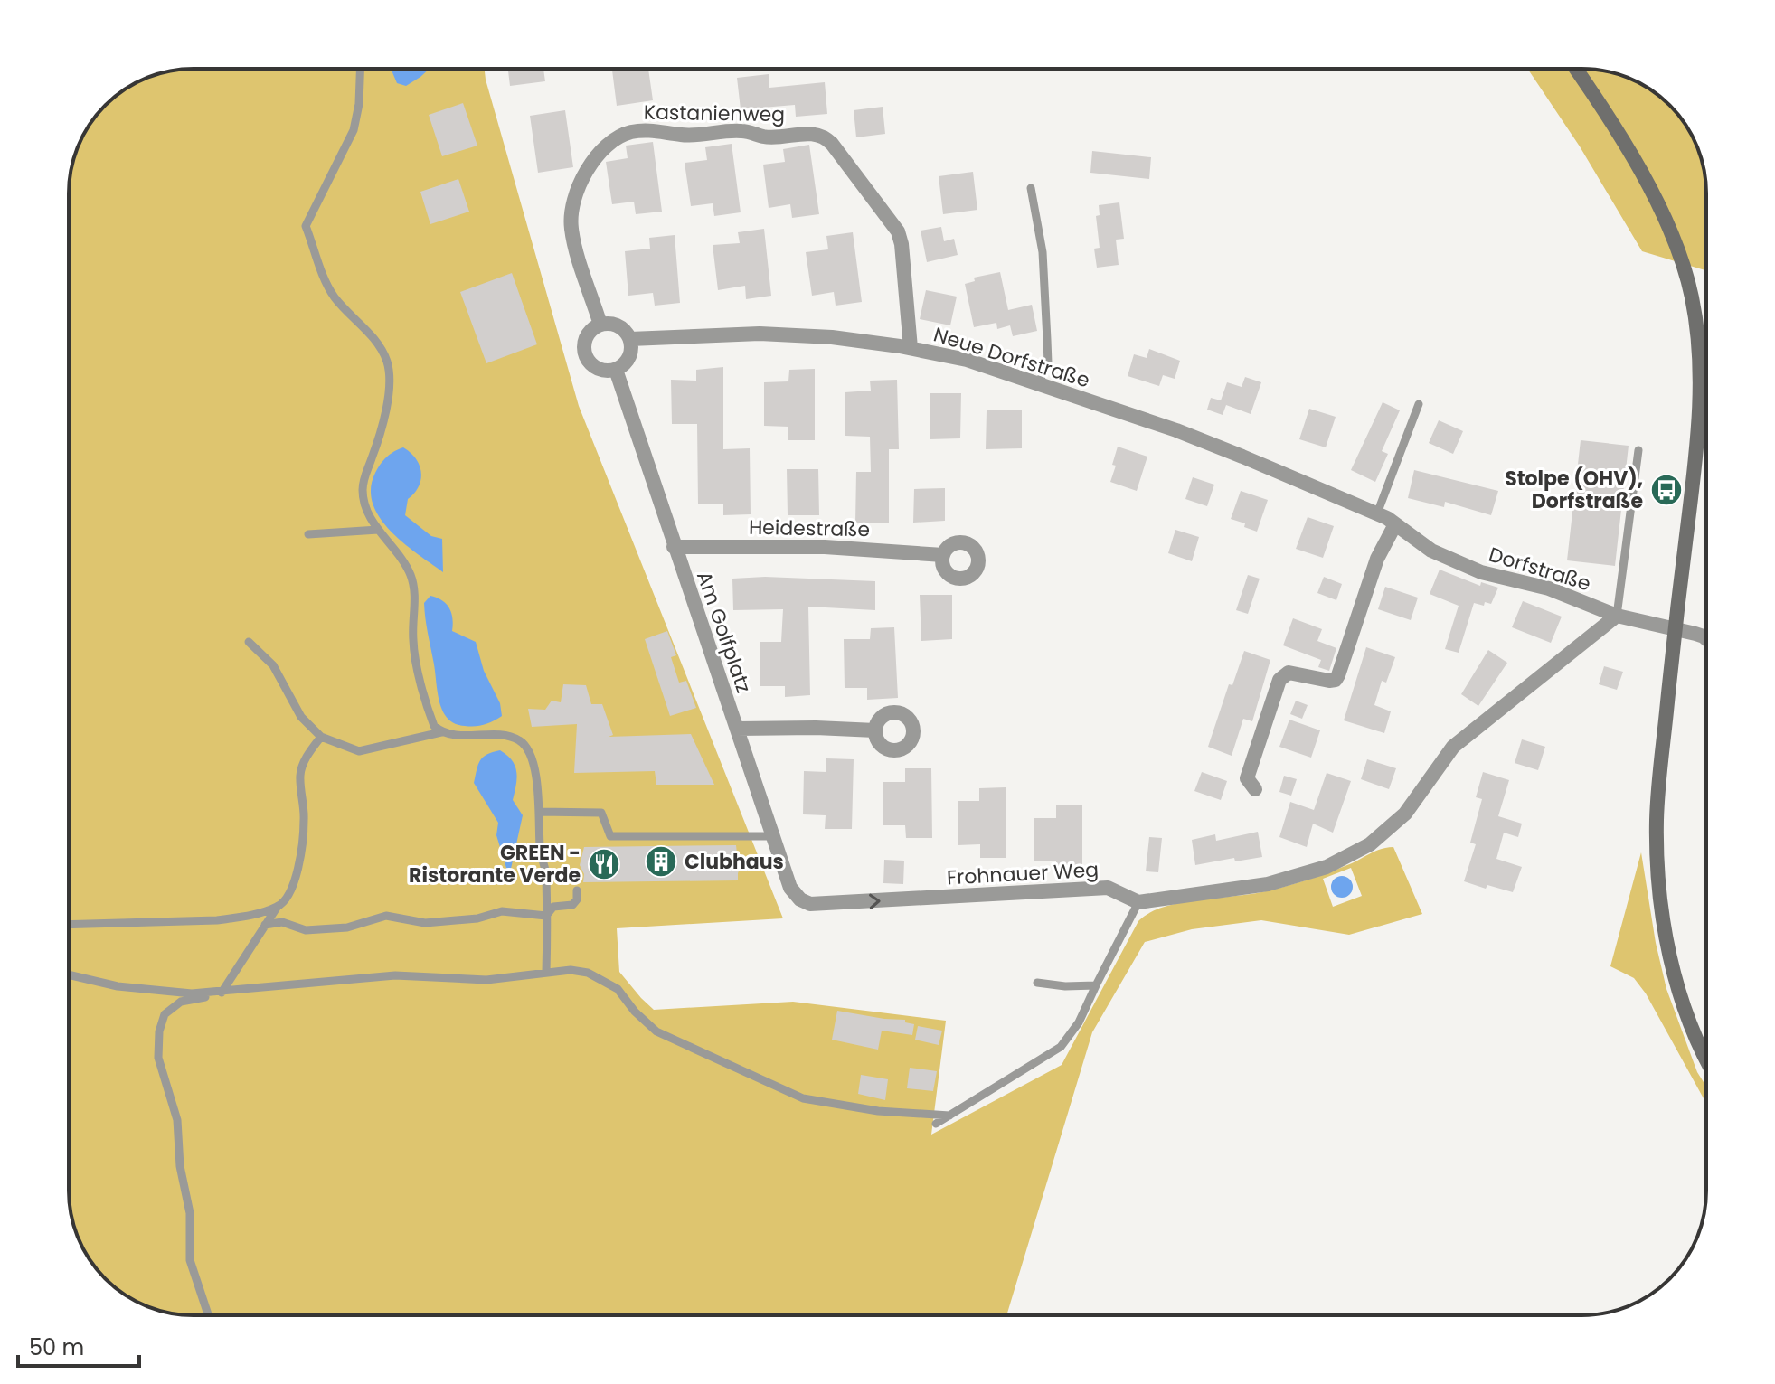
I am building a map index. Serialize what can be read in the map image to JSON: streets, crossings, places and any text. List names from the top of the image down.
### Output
{
  "streets": {
    "street": [
      "Kastanienweg",
      "Neue Dorfstraße",
      "Heidestraße",
      "Dorfstraße",
      "Am Golfplatz",
      "Frohnauer Weg"
    ]
  },
  "crossings": [
    ["Kastanienweg", "Neue Dorfstraße"],
    ["Kastanienweg", "Am Golfplatz"],
    ["Neue Dorfstraße", "Dorfstraße"],
    ["Neue Dorfstraße", "Am Golfplatz"],
    ["Heidestraße", "Am Golfplatz"],
    ["Am Golfplatz", "Frohnauer Weg"]
  ],
  "one_way": ["Frohnauer Weg"],
  "places": {
    "bus stop": ["Stolpe (OHV), Dorfstraße"],
    "building": ["Clubhaus"],
    "restaurant": ["GREEN - Ristorante Verde"]
  },
  "scale_bar": "50 m"
}
